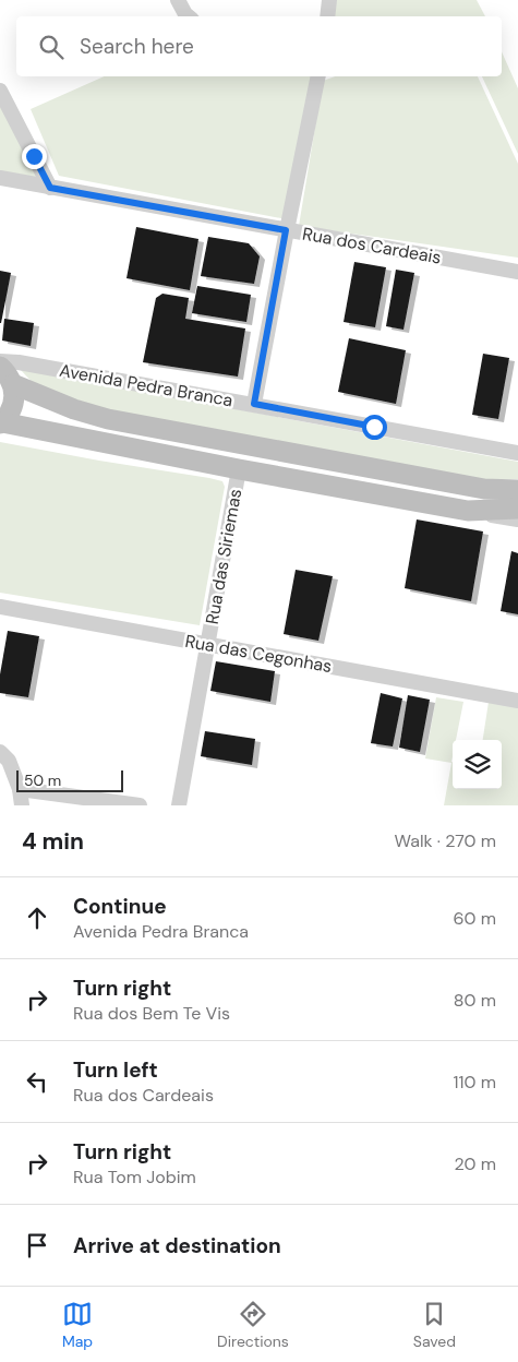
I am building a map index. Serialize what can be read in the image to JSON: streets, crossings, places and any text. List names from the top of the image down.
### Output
{
  "streets": {
    "main road": ["Avenida Pedra Branca"],
    "street": ["Rua dos Cardeais", "Rua das Siriemas", "Rua das Cegonhas"]
  },
  "crossings": [
    ["Rua das Siriemas", "Rua das Cegonhas"]
  ],
  "scale_bar": "50 m",
  "page": {
    "search": "Search here",
    "scale": "50 m",
    "heading": ["4 min", "Walk · 270 m"],
    "list": [
      ["Continue", "Avenida Pedra Branca", "60 m"],
      ["Turn right", "Rua dos Bem Te Vis", "80 m"],
      ["Turn left", "Rua dos Cardeais", "110 m"],
      ["Turn right", "Rua Tom Jobim", "20 m"],
      "Arrive at destination"
    ],
    "nav": ["Map", "Directions", "Saved"]
  }
}
